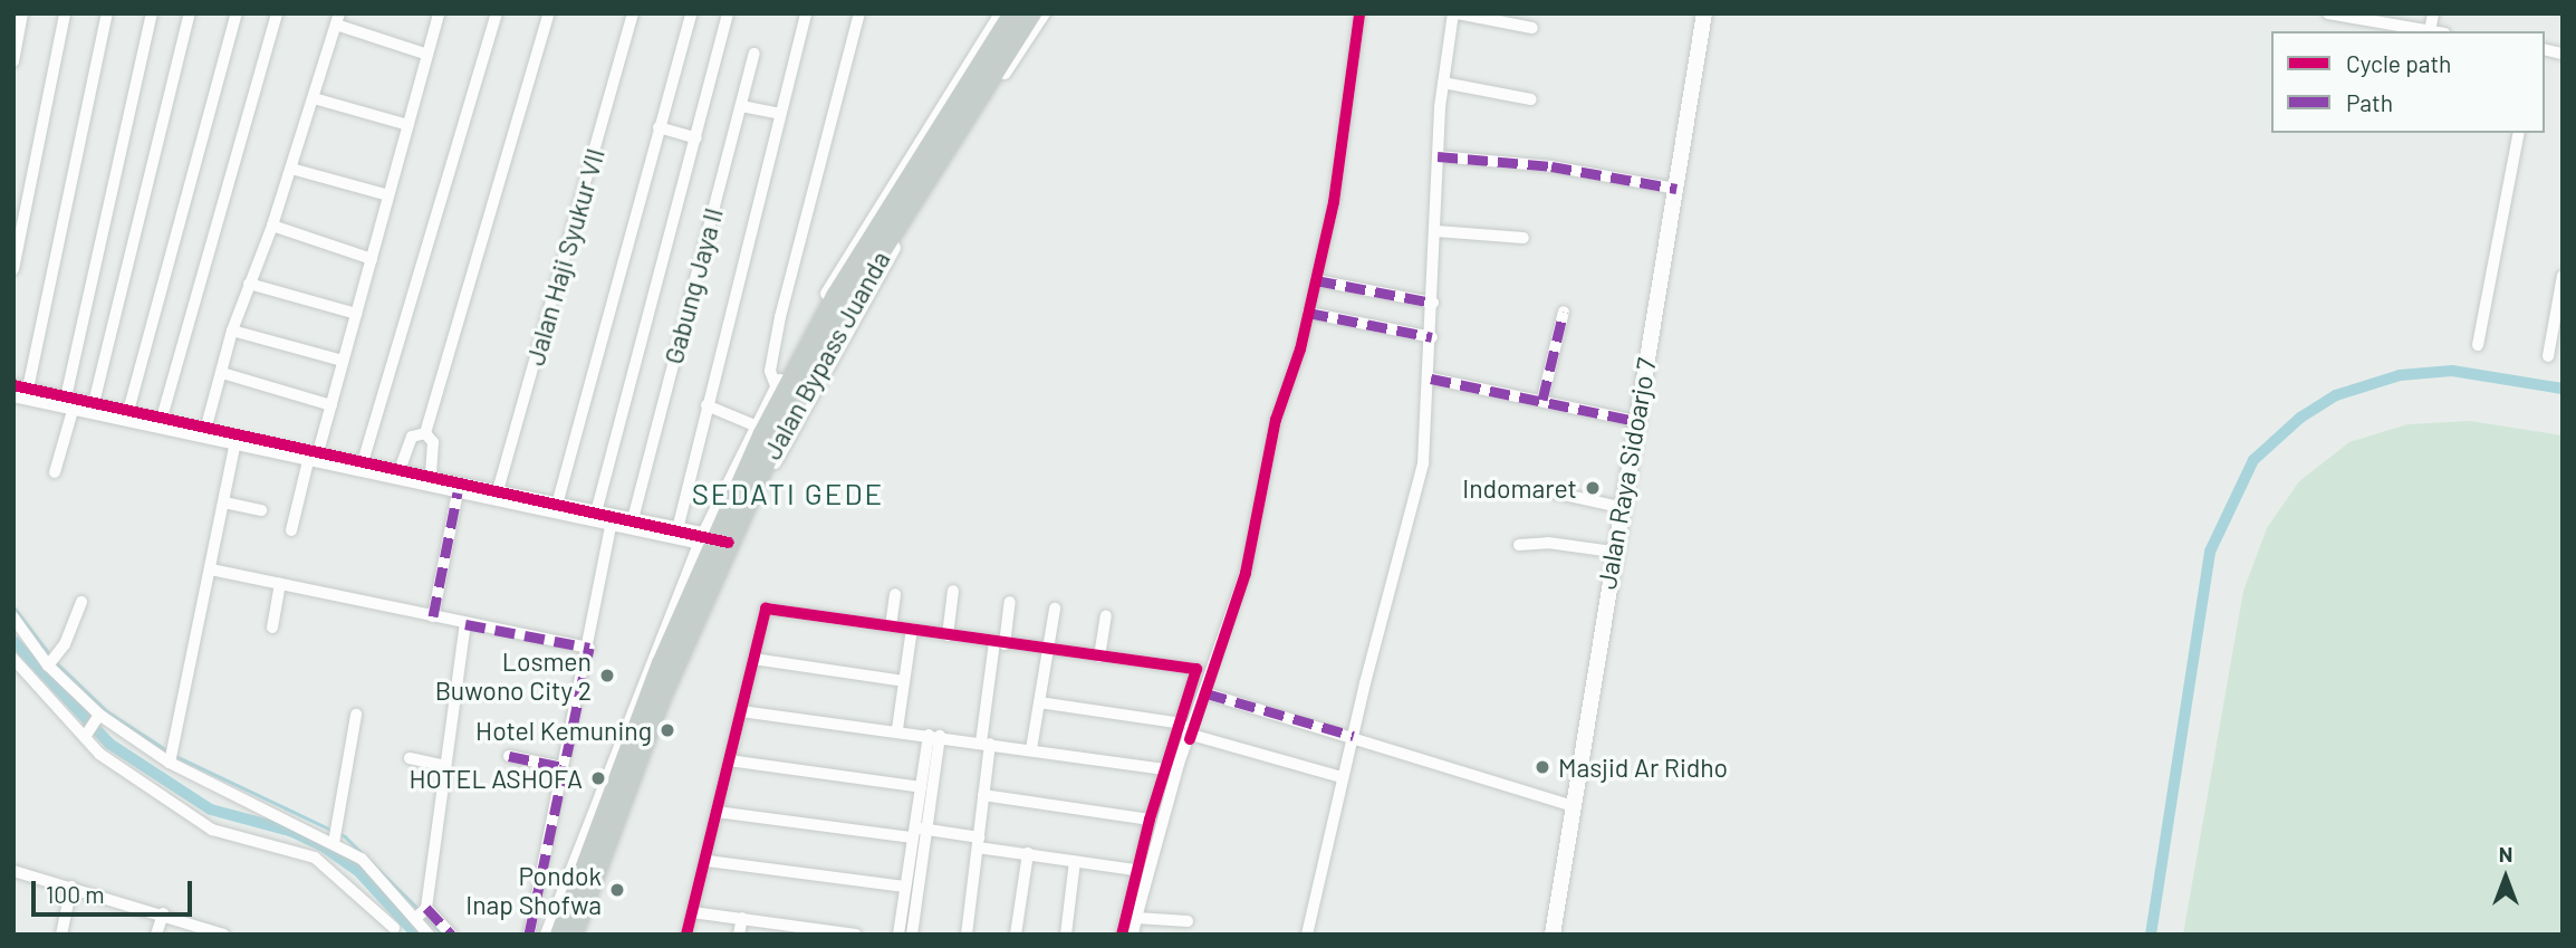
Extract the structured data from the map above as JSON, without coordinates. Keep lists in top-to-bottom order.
{
  "streets": {
    "highway": ["Jalan Bypass Juanda"],
    "main road": ["Jalan Raya Sidoarjo 7"],
    "street": ["Jalan Haji Syukur VII", "Gabung Jaya II"]
  },
  "districts": ["SEDATI GEDE"],
  "places": [
    "Indomaret",
    "Losmen Buwono City 2",
    "Hotel Kemuning",
    "Masjid Ar Ridho",
    "HOTEL ASHOFA",
    "Pondok Inap Shofwa"
  ],
  "legend": ["Cycle path", "Path"],
  "scale_bar": "100 m",
  "north": "top"
}
